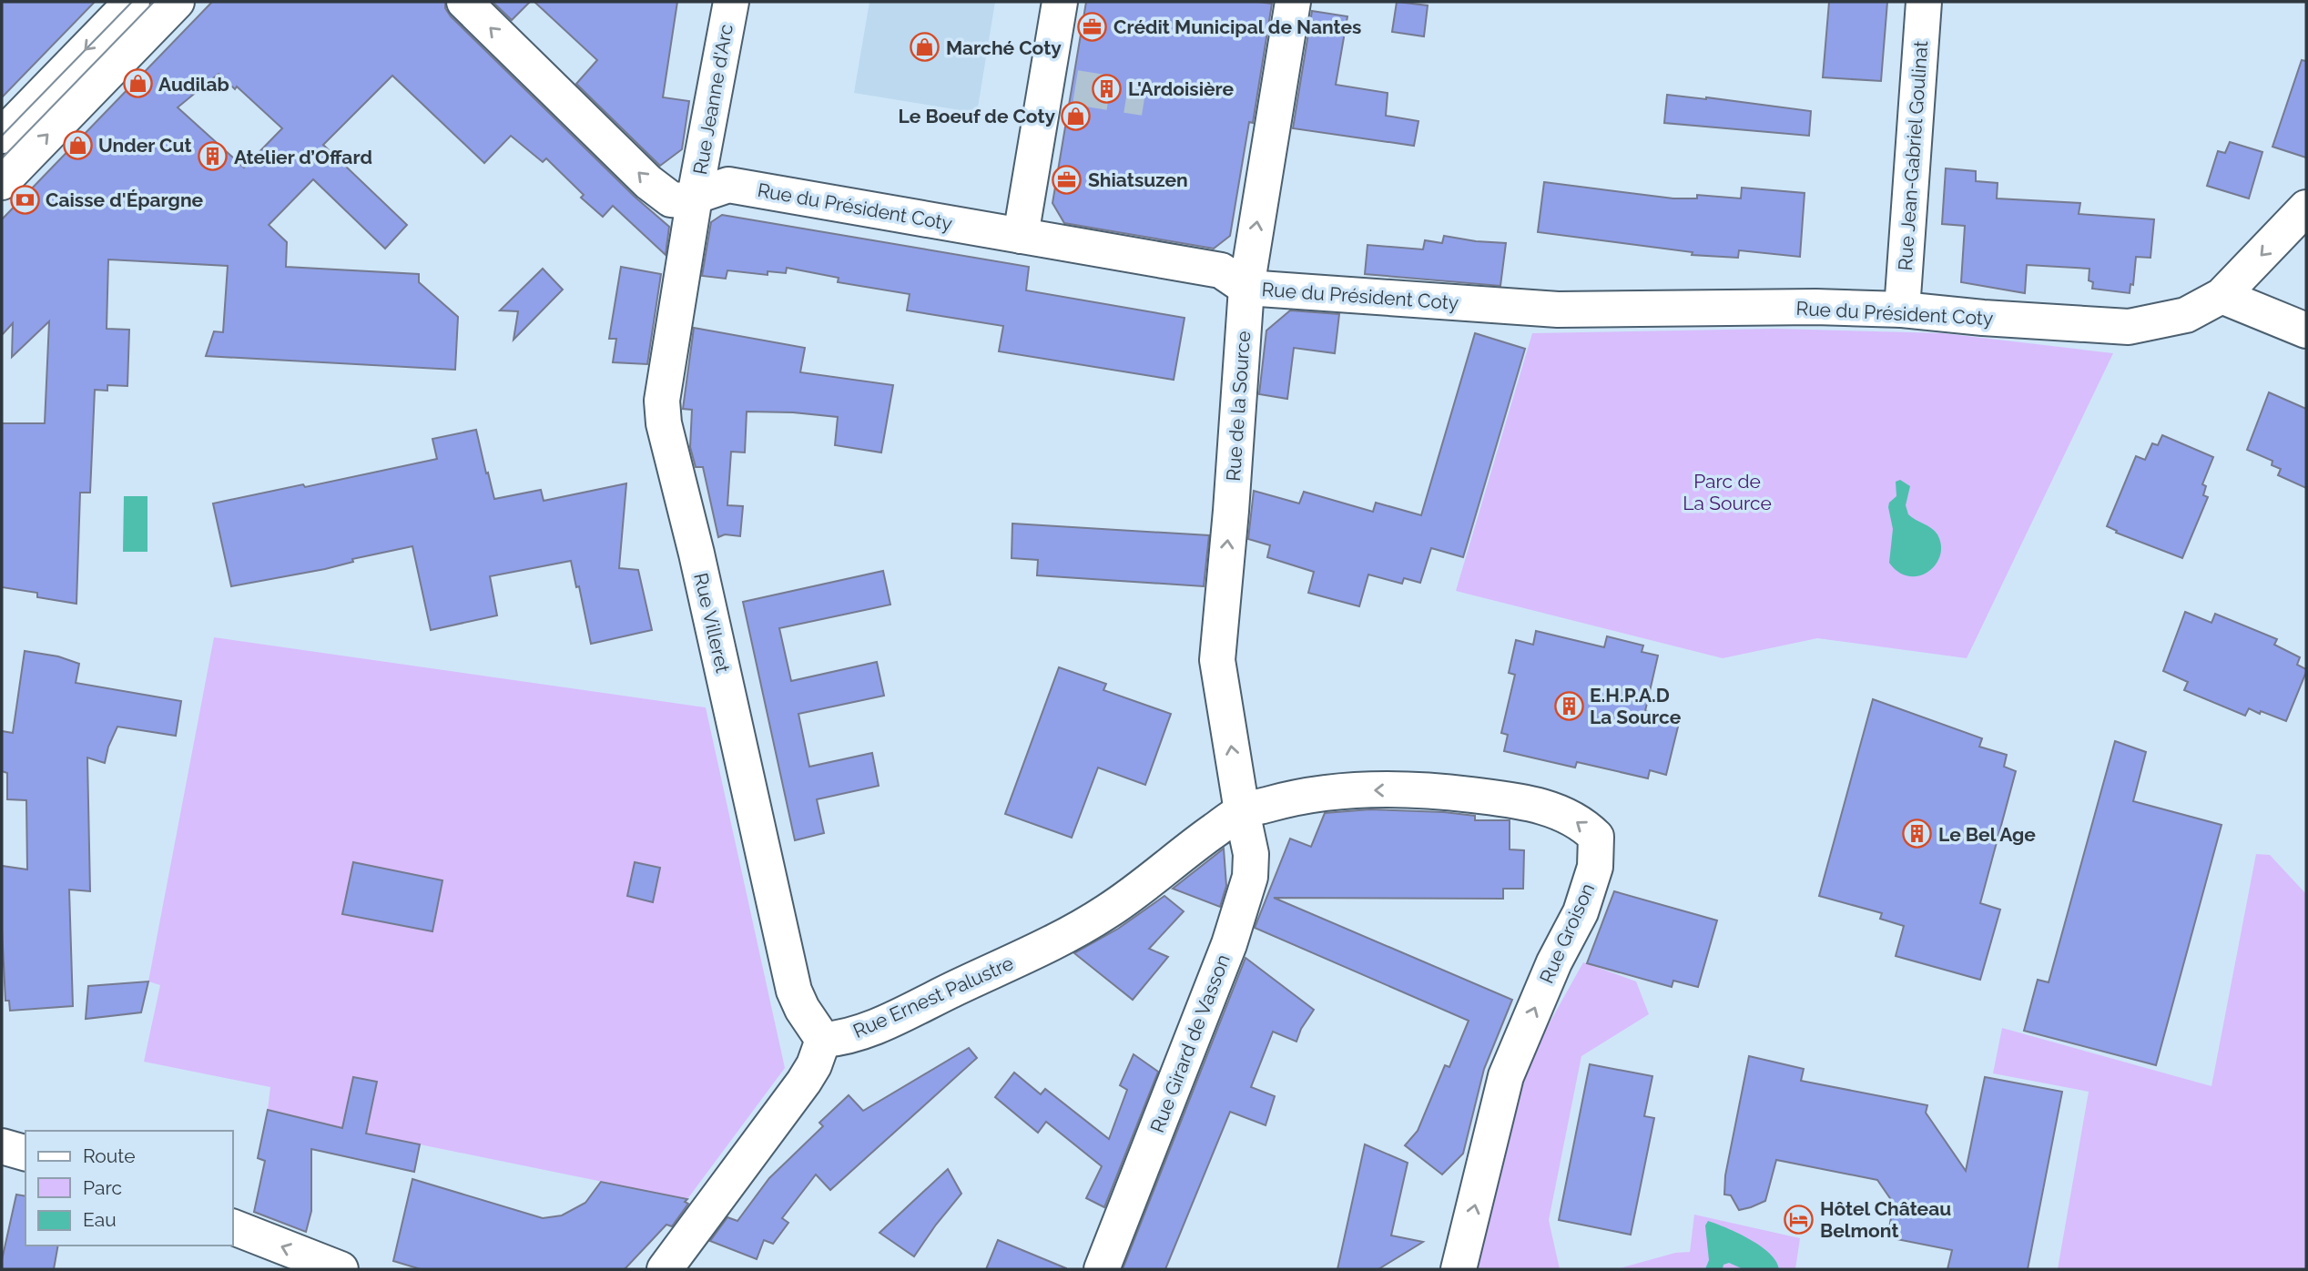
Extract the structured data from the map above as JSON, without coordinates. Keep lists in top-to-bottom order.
{
  "streets": {
    "street": [
      "Rue Jeanne d'Arc",
      "Rue Jean-Gabriel Goulinat",
      "Rue du Président Coty",
      "Rue de la Source",
      "Rue Villeret",
      "Rue Groison",
      "Rue Ernest Palustre",
      "Rue Girard de Vasson"
    ]
  },
  "crossings": [
    ["Rue Jeanne d'Arc", "Rue du Président Coty"],
    ["Rue Jeanne d'Arc", "Rue Villeret"],
    ["Rue Jean-Gabriel Goulinat", "Rue du Président Coty"],
    ["Rue du Président Coty", "Rue de la Source"],
    ["Rue du Président Coty", "Rue Villeret"],
    ["Rue de la Source", "Rue Groison"],
    ["Rue de la Source", "Rue Ernest Palustre"],
    ["Rue de la Source", "Rue Girard de Vasson"],
    ["Rue Villeret", "Rue Ernest Palustre"],
    ["Rue Groison", "Rue Ernest Palustre"],
    ["Rue Groison", "Rue Girard de Vasson"],
    ["Rue Ernest Palustre", "Rue Girard de Vasson"]
  ],
  "one_way": ["Rue de la Source"],
  "parks": ["Parc de La Source"],
  "places": {
    "office": ["Crédit Municipal de Nantes", "Shiatsuzen"],
    "shop": [
      "Marché Coty",
      "Audilab",
      "Le Boeuf de Coty",
      "Under Cut"
    ],
    "building": [
      "L'Ardoisière",
      "Atelier d’Offard",
      "E.H.P.A.D La Source",
      "Le Bel Age"
    ],
    "bank": ["Caisse d'Épargne"],
    "hotel": ["Hôtel Château Belmont"]
  },
  "legend": ["Route", "Parc", "Eau"]
}
